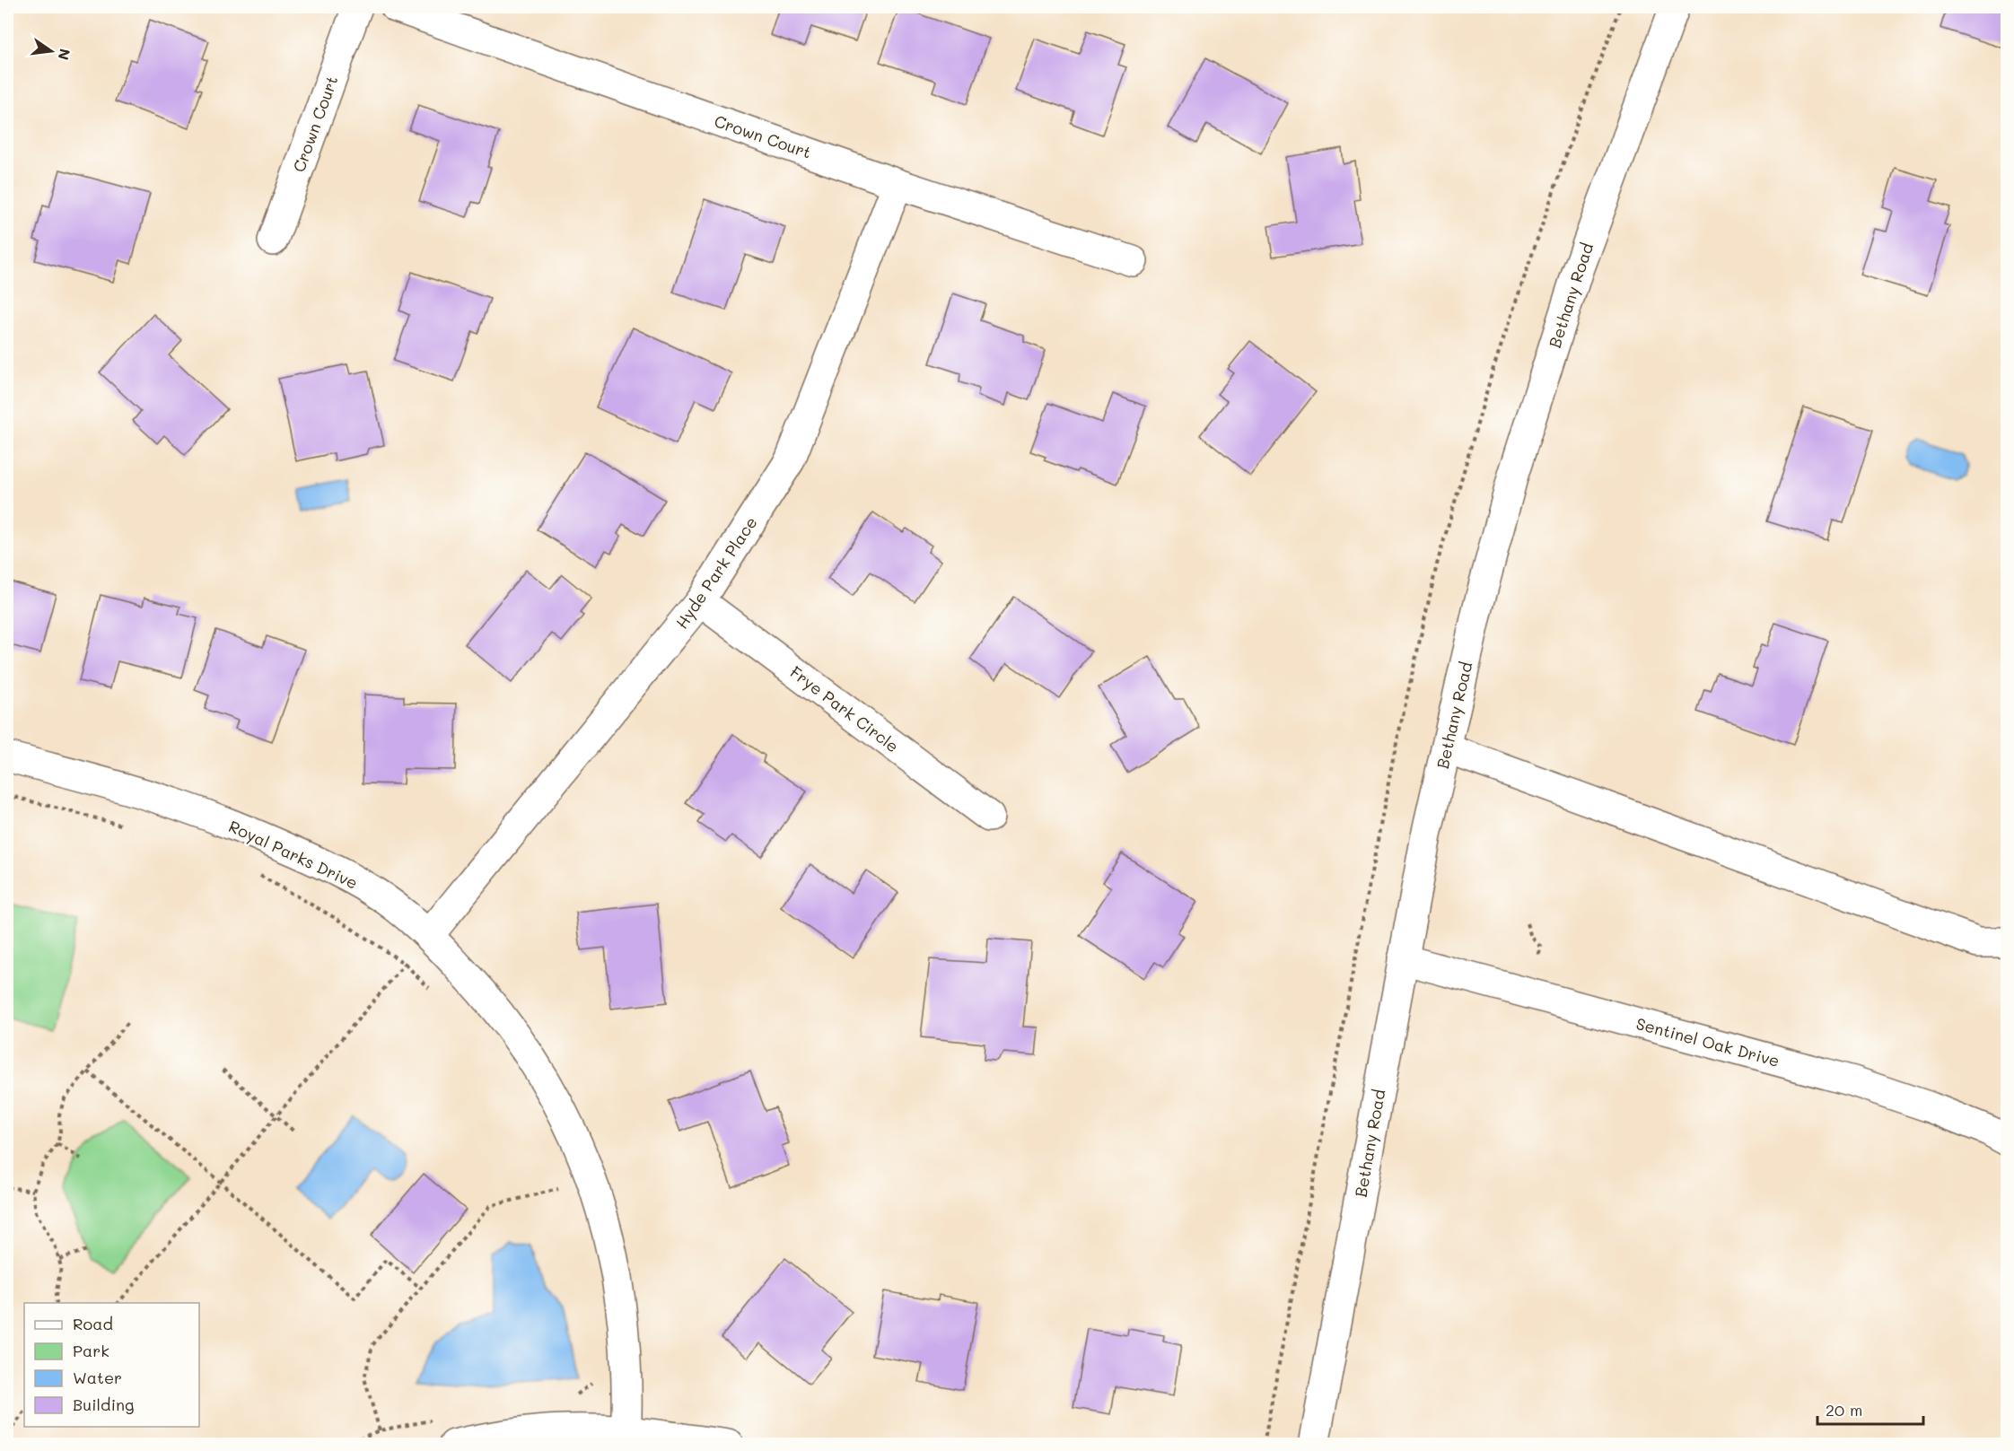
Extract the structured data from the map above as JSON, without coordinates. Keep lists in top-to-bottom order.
{
  "streets": {
    "street": [
      "Crown Court",
      "Bethany Road",
      "Hyde Park Place",
      "Frye Park Circle",
      "Royal Parks Drive",
      "Sentinel Oak Drive"
    ]
  },
  "crossings": [
    ["Crown Court", "Hyde Park Place"],
    ["Bethany Road", "Sentinel Oak Drive"],
    ["Hyde Park Place", "Frye Park Circle"],
    ["Hyde Park Place", "Royal Parks Drive"]
  ],
  "legend": [
    "Road",
    "Park",
    "Water",
    "Building"
  ],
  "scale_bar": "20 m",
  "north": "right"
}
